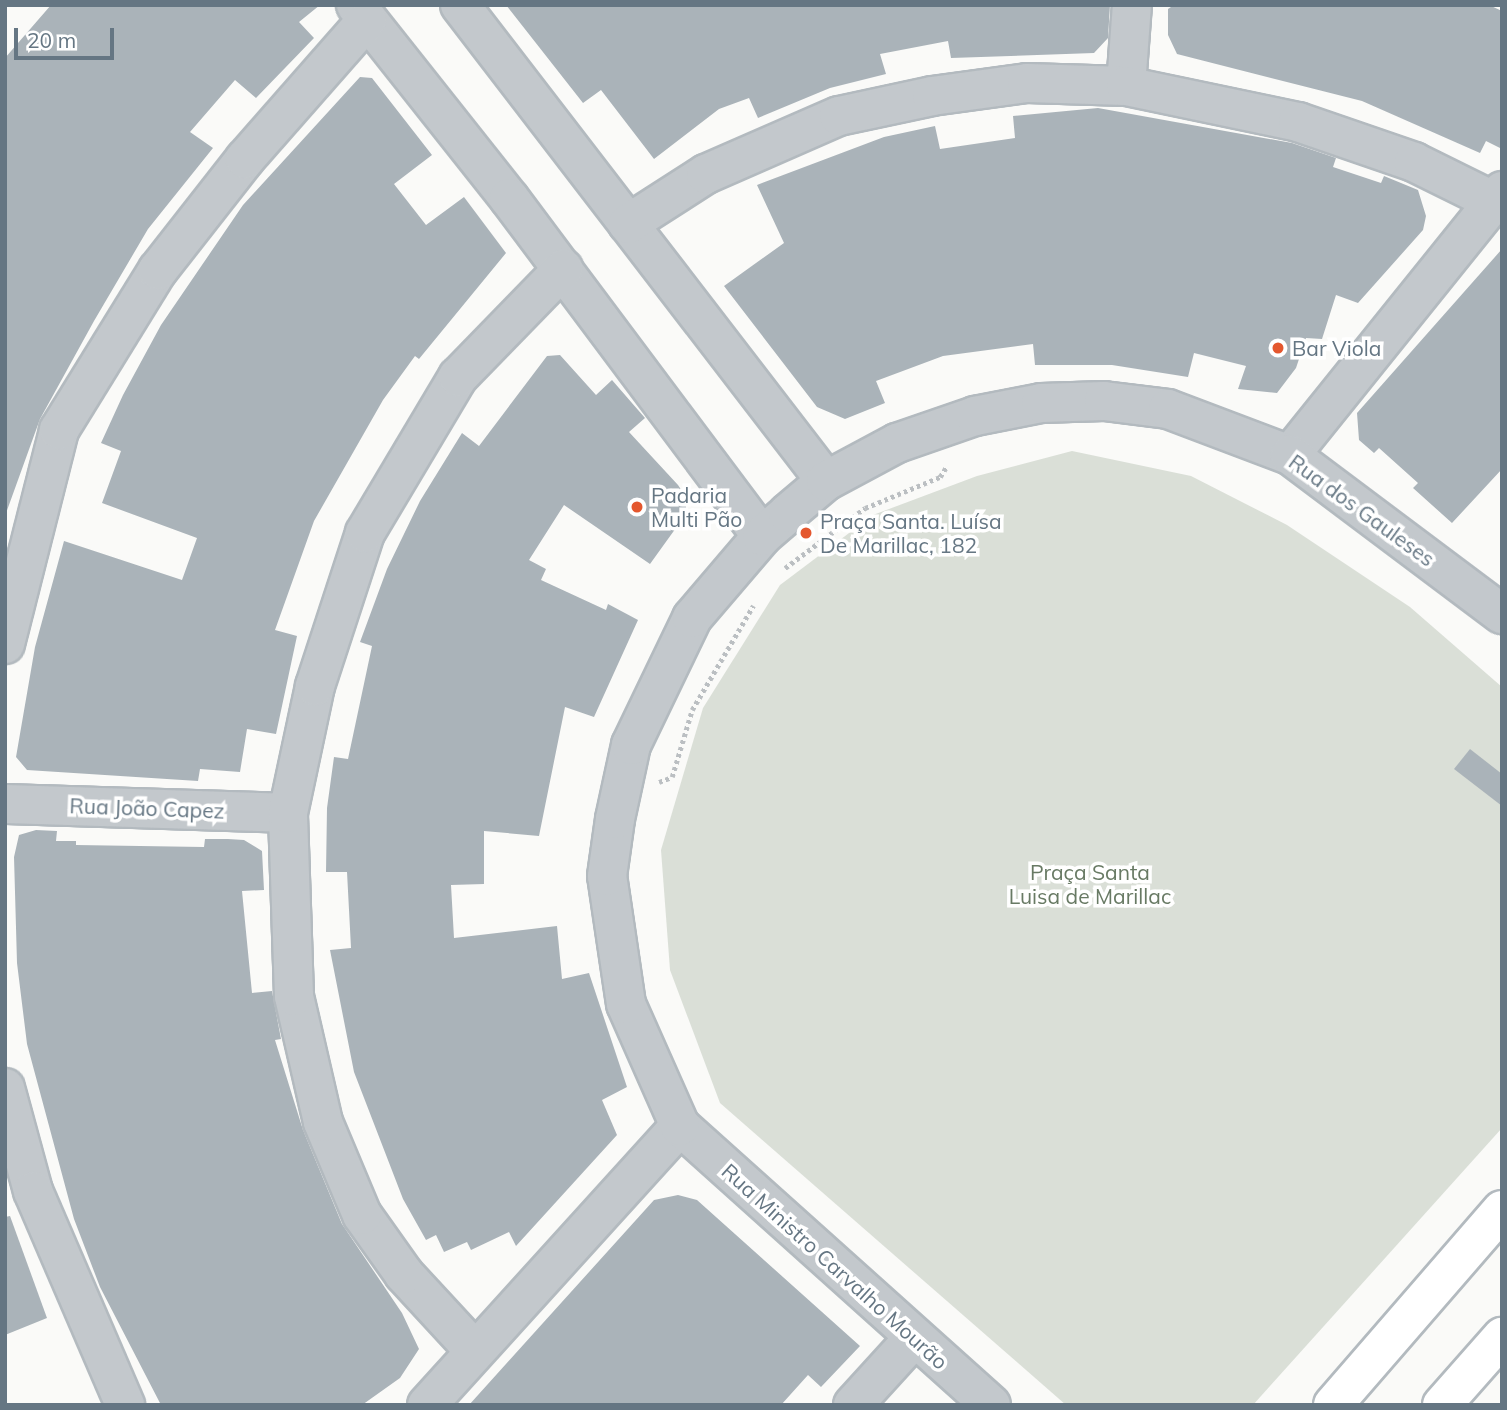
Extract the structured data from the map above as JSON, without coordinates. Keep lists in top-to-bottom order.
{
  "streets": {
    "street": ["Rua dos Gauleses", "Rua João Capez", "Rua Ministro Carvalho Mourão"]
  },
  "crossings": [
    ["Rua dos Gauleses", "Rua Ministro Carvalho Mourão"]
  ],
  "parks": ["Praça Santa Luisa de Marillac"],
  "places": ["Bar Viola", "Padaria Multi Pão", "Praça Santa. Luísa De Marillac, 182"],
  "scale_bar": "20 m"
}
